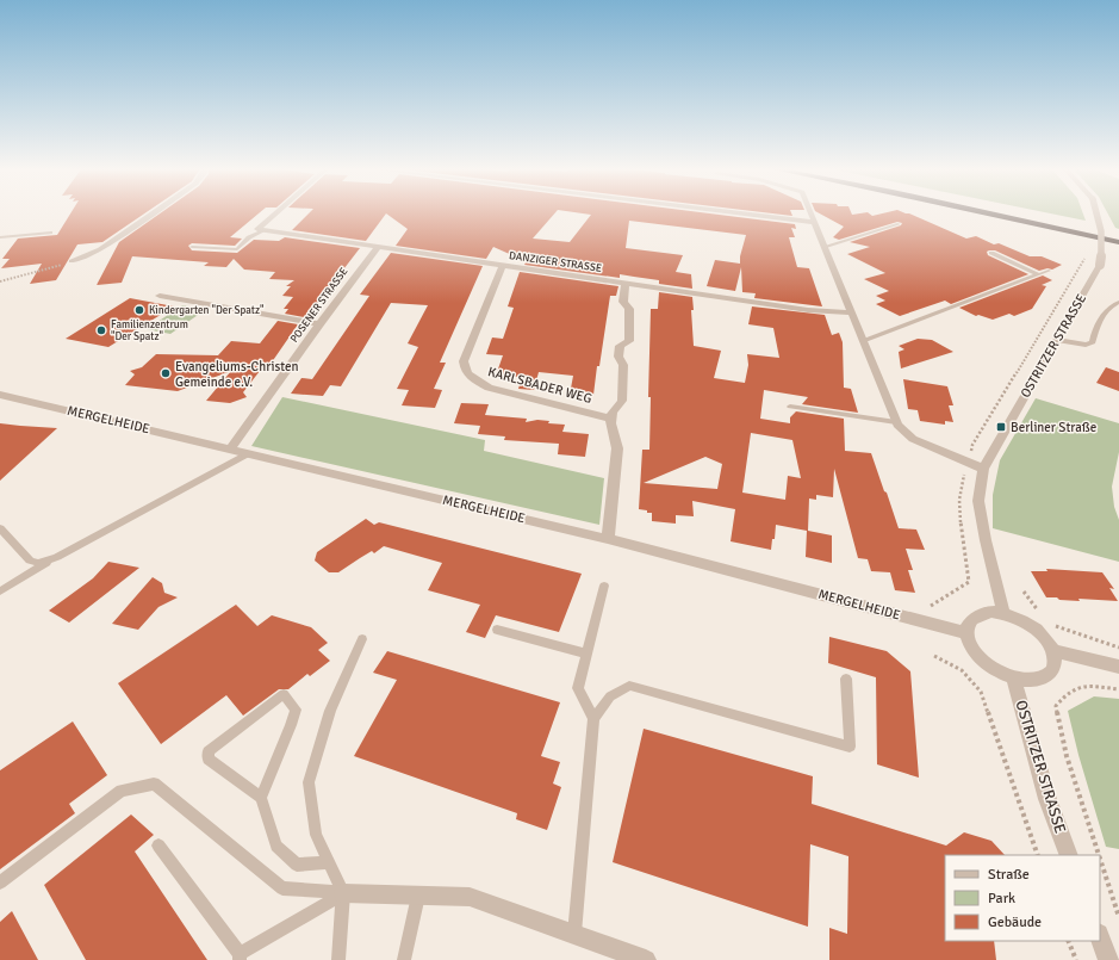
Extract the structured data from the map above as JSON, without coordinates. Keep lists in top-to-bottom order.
{
  "streets": {
    "street": [
      "DANZIGER STRASSE",
      "POSENER STRASSE",
      "OSTRITZER STRASSE",
      "KARLSBADER WEG",
      "MERGELHEIDE"
    ]
  },
  "crossings": [
    ["DANZIGER STRASSE", "POSENER STRASSE"],
    ["DANZIGER STRASSE", "KARLSBADER WEG"],
    ["POSENER STRASSE", "MERGELHEIDE"],
    ["OSTRITZER STRASSE", "MERGELHEIDE"]
  ],
  "places": {
    "other": ["Kindergarten \"Der Spatz\"", "Familienzentrum \"Der Spatz\"", "Evangeliums-Christen Gemeinde e.V."],
    "transit": ["Berliner Straße"]
  },
  "legend": ["Straße", "Park", "Gebäude"]
}
